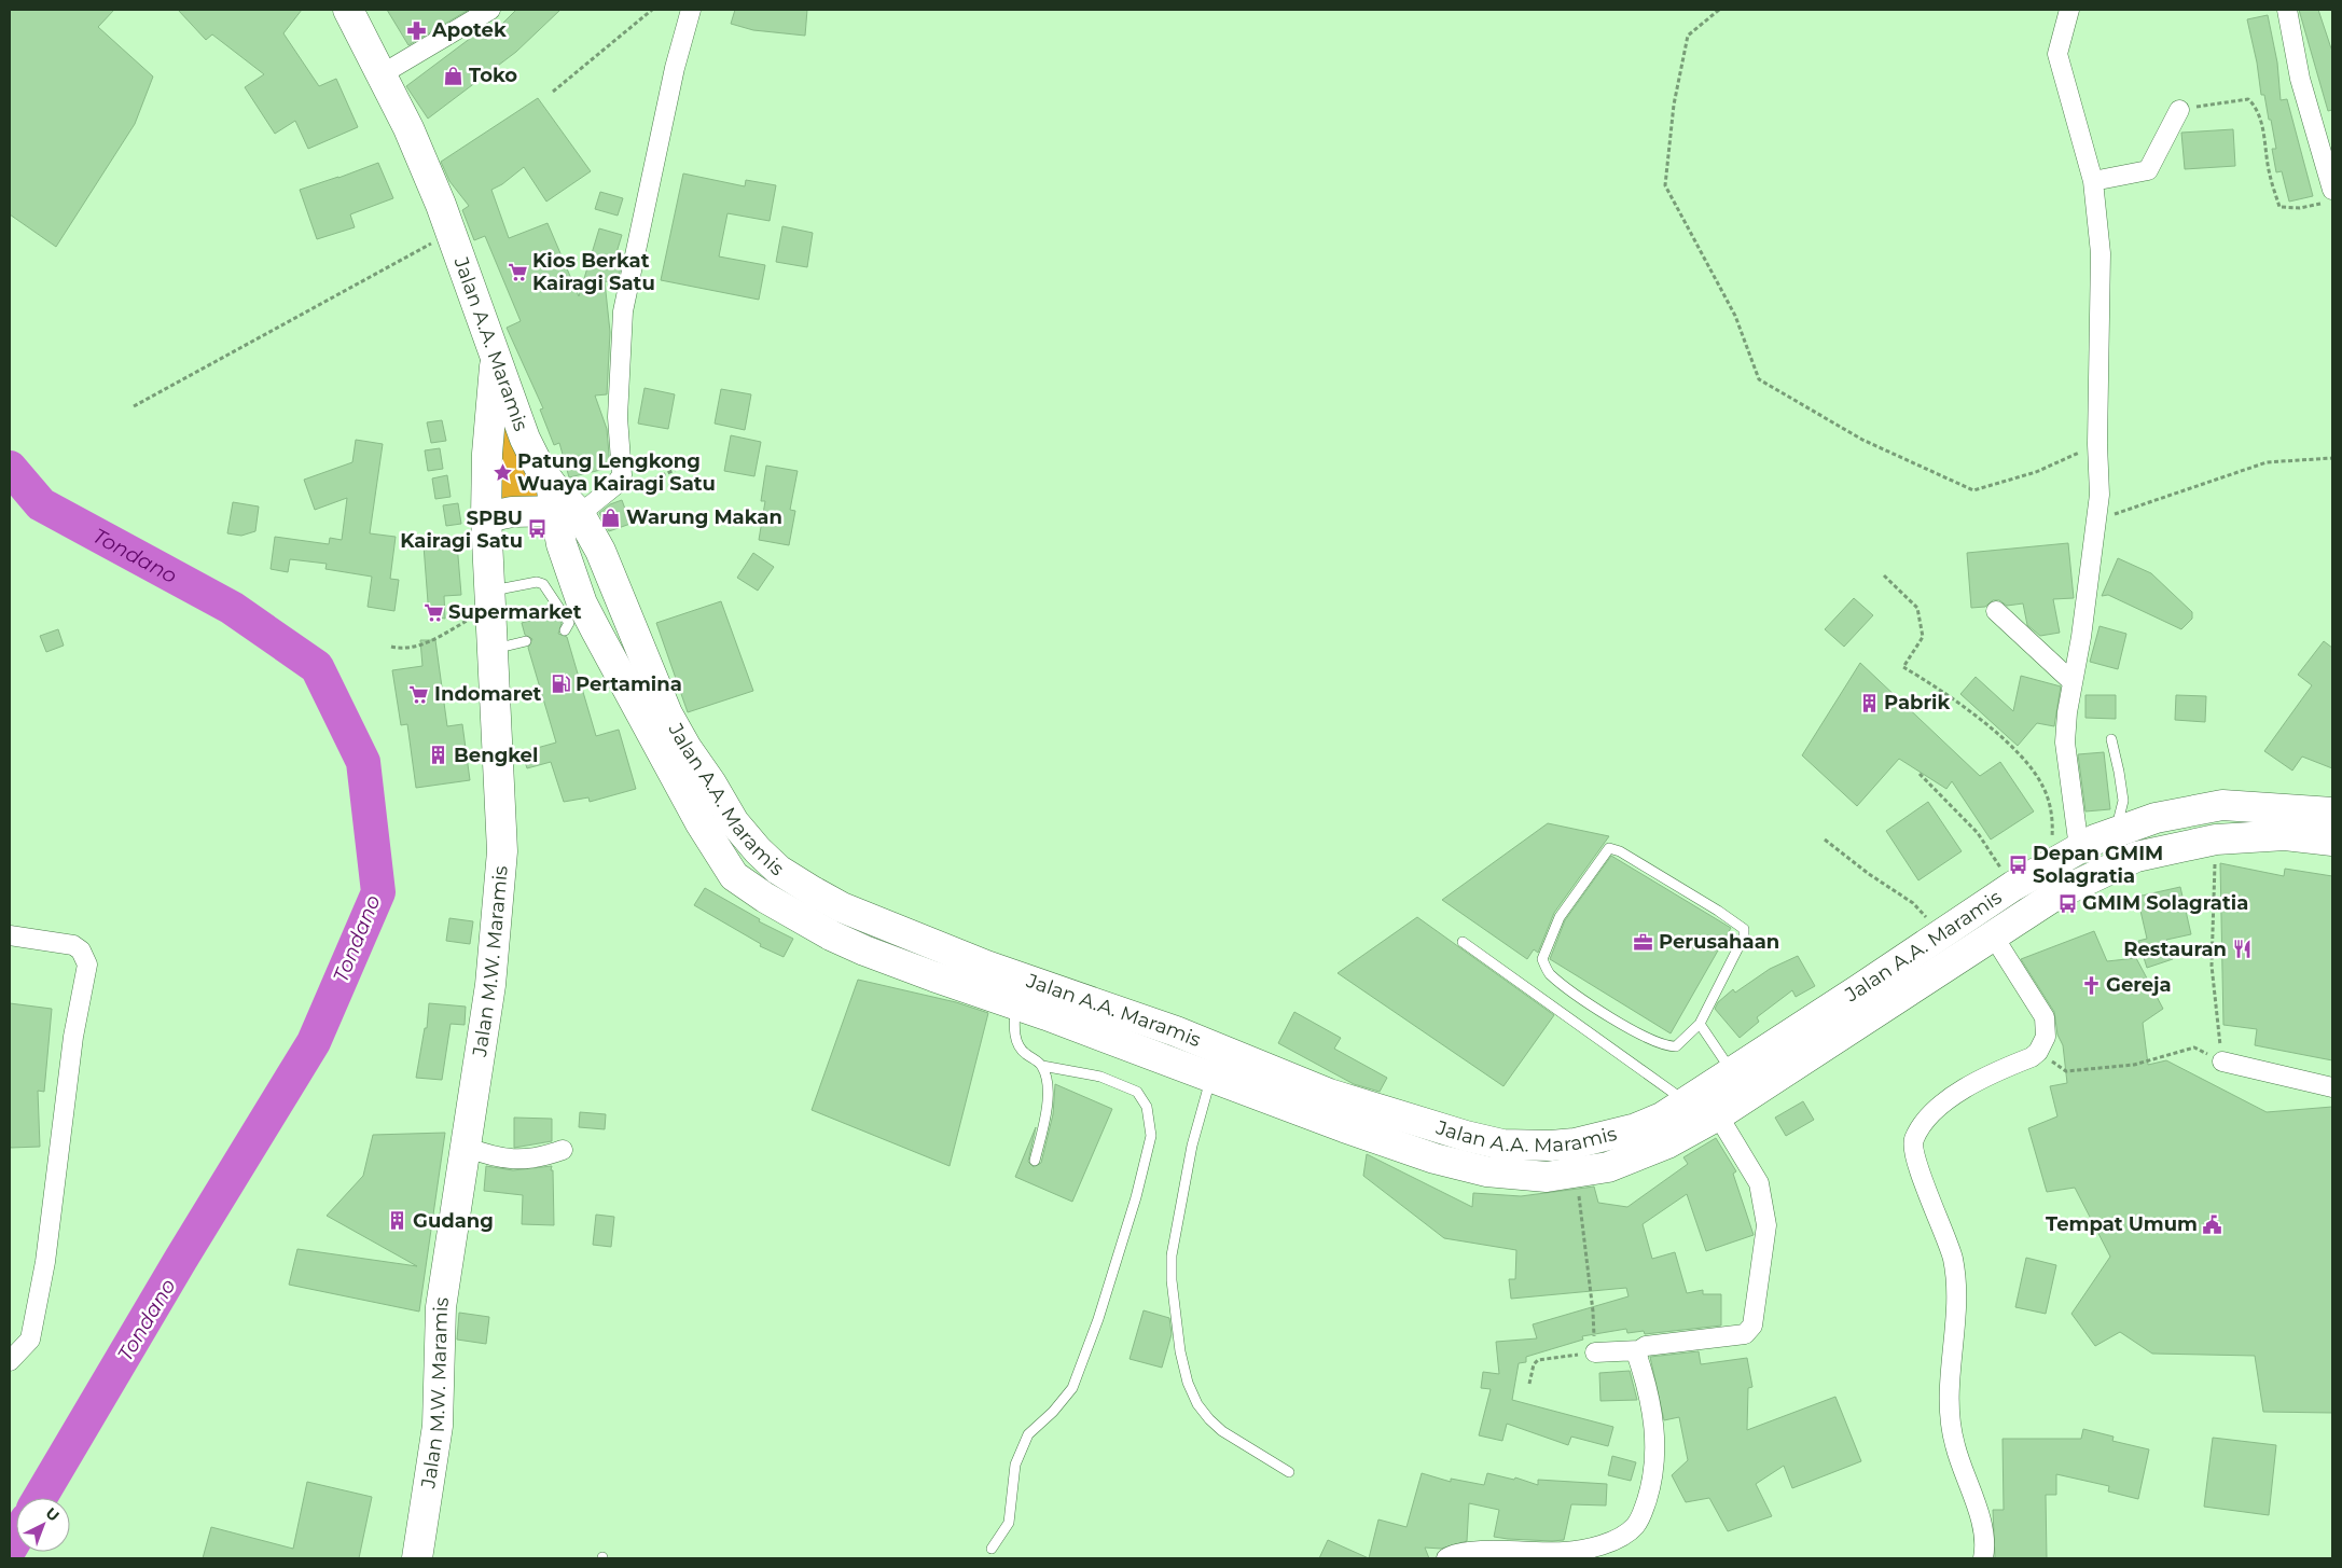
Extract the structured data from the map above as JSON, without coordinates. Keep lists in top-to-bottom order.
{
  "streets": {
    "highway": ["Jalan A.A. Maramis", "Jalan M.W. Maramis"]
  },
  "crossings": [
    ["Jalan A.A. Maramis", "Jalan M.W. Maramis"]
  ],
  "water": ["Tondano"],
  "places": {
    "pharmacy": ["Apotek"],
    "shop": ["Toko", "Warung Makan"],
    "supermarket": ["Kios Berkat Kairagi Satu", "Supermarket", "Indomaret"],
    "place": ["Patung Lengkong Wuaya Kairagi Satu"],
    "bus stop": ["SPBU Kairagi Satu", "Depan GMIM Solagratia", "GMIM Solagratia"],
    "fuel station": ["Pertamina"],
    "building": ["Pabrik", "Bengkel", "Gudang"],
    "office": ["Perusahaan"],
    "restaurant": ["Restauran"],
    "church": ["Gereja"],
    "public building": ["Tempat Umum"]
  },
  "north": "top right"
}
